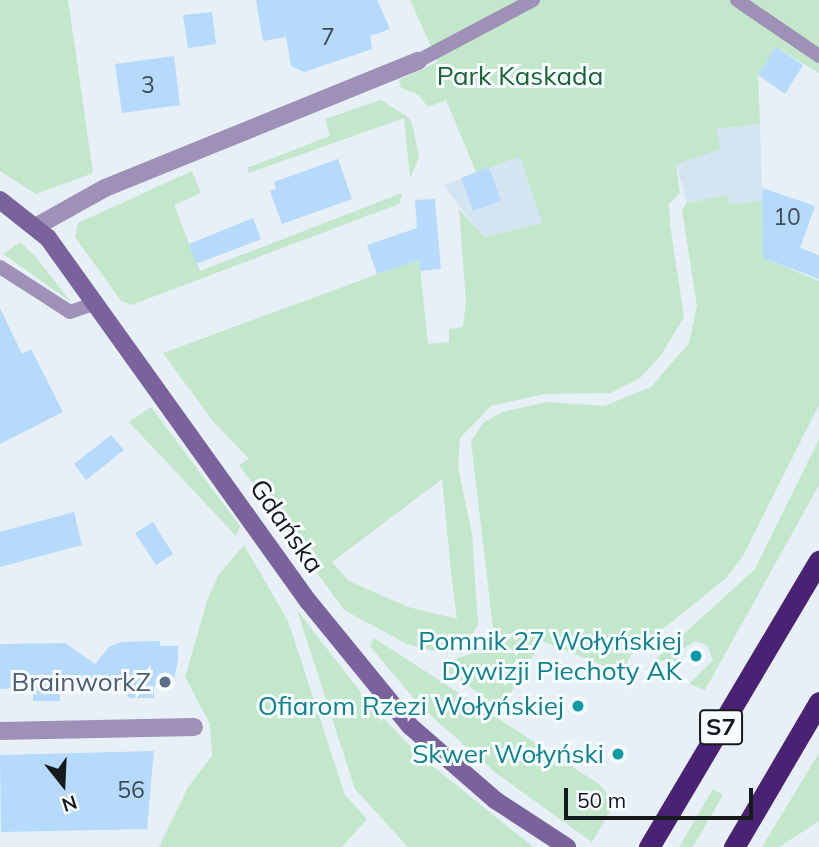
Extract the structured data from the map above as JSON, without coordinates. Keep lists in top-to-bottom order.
{
  "streets": {
    "highway": ["S7"],
    "street": ["Gdańska"]
  },
  "parks": ["Park Kaskada"],
  "places": [
    "Pomnik 27 Wołyńskiej Dywizji Piechoty AK",
    "BrainworkZ",
    "Ofiarom Rzezi Wołyńskiej",
    "Skwer Wołyński"
  ],
  "house_numbers": [
    "7",
    "3",
    "10",
    "56"
  ],
  "scale_bar": "50 m",
  "north": "bottom"
}
